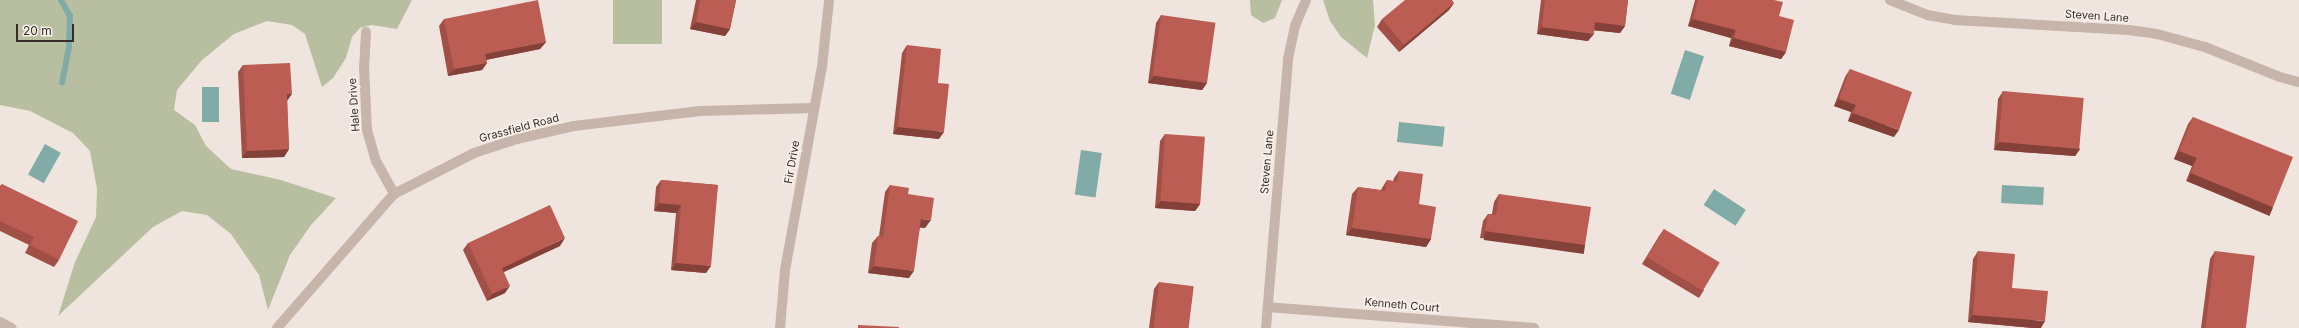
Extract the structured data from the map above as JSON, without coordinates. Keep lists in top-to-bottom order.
{
  "streets": {
    "street": [
      "Steven Lane",
      "Hale Drive",
      "Grassfield Road",
      "Fir Drive",
      "Kenneth Court"
    ]
  },
  "crossings": [
    ["Steven Lane", "Kenneth Court"],
    ["Hale Drive", "Grassfield Road"],
    ["Grassfield Road", "Fir Drive"]
  ],
  "scale_bar": "20 m"
}
